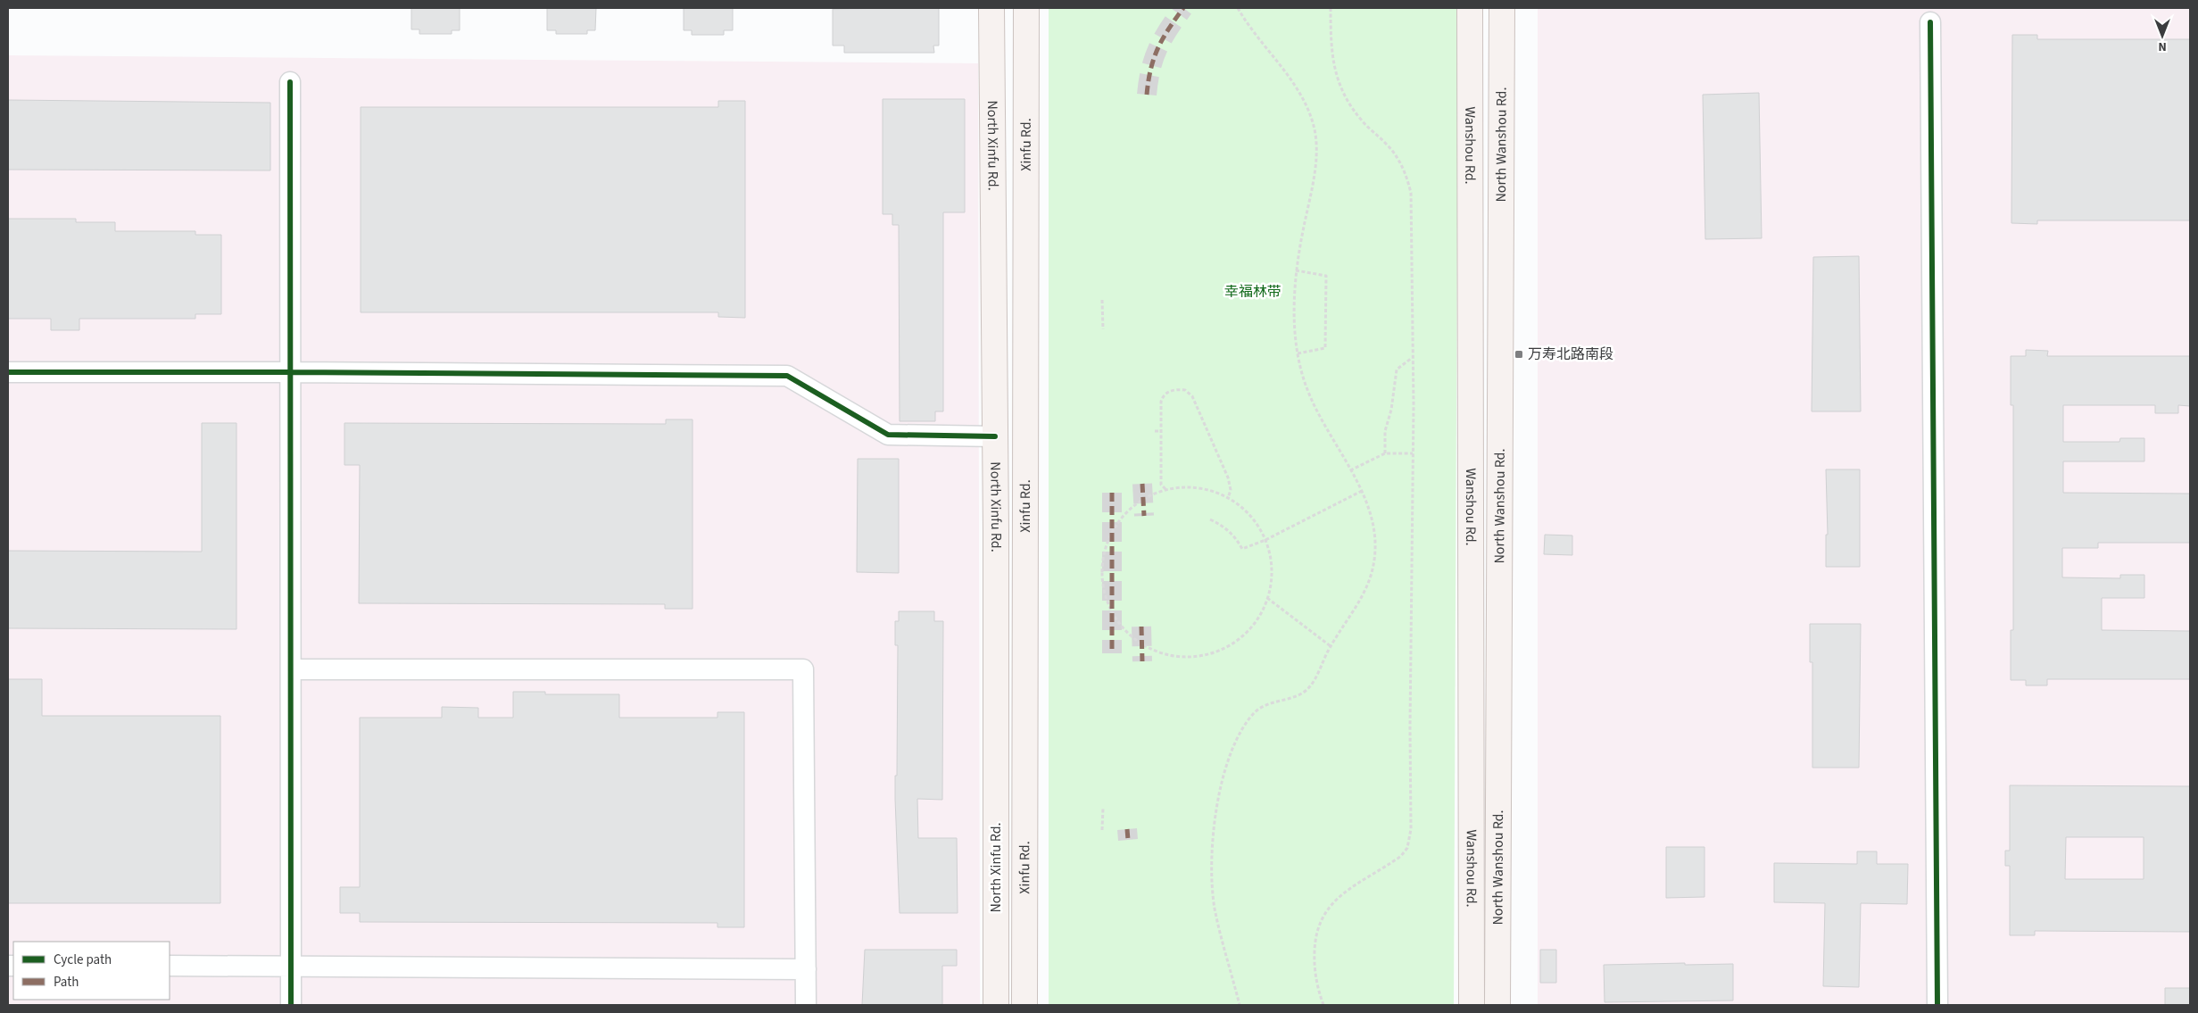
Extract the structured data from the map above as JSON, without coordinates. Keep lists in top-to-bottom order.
{
  "streets": {
    "main road": [
      "North Xinfu Rd.",
      "Xinfu Rd.",
      "Wanshou Rd.",
      "North Wanshou Rd."
    ]
  },
  "parks": ["幸福林带"],
  "places": {
    "transit": ["万寿北路南段"]
  },
  "legend": ["Cycle path", "Path"],
  "north": "bottom"
}
